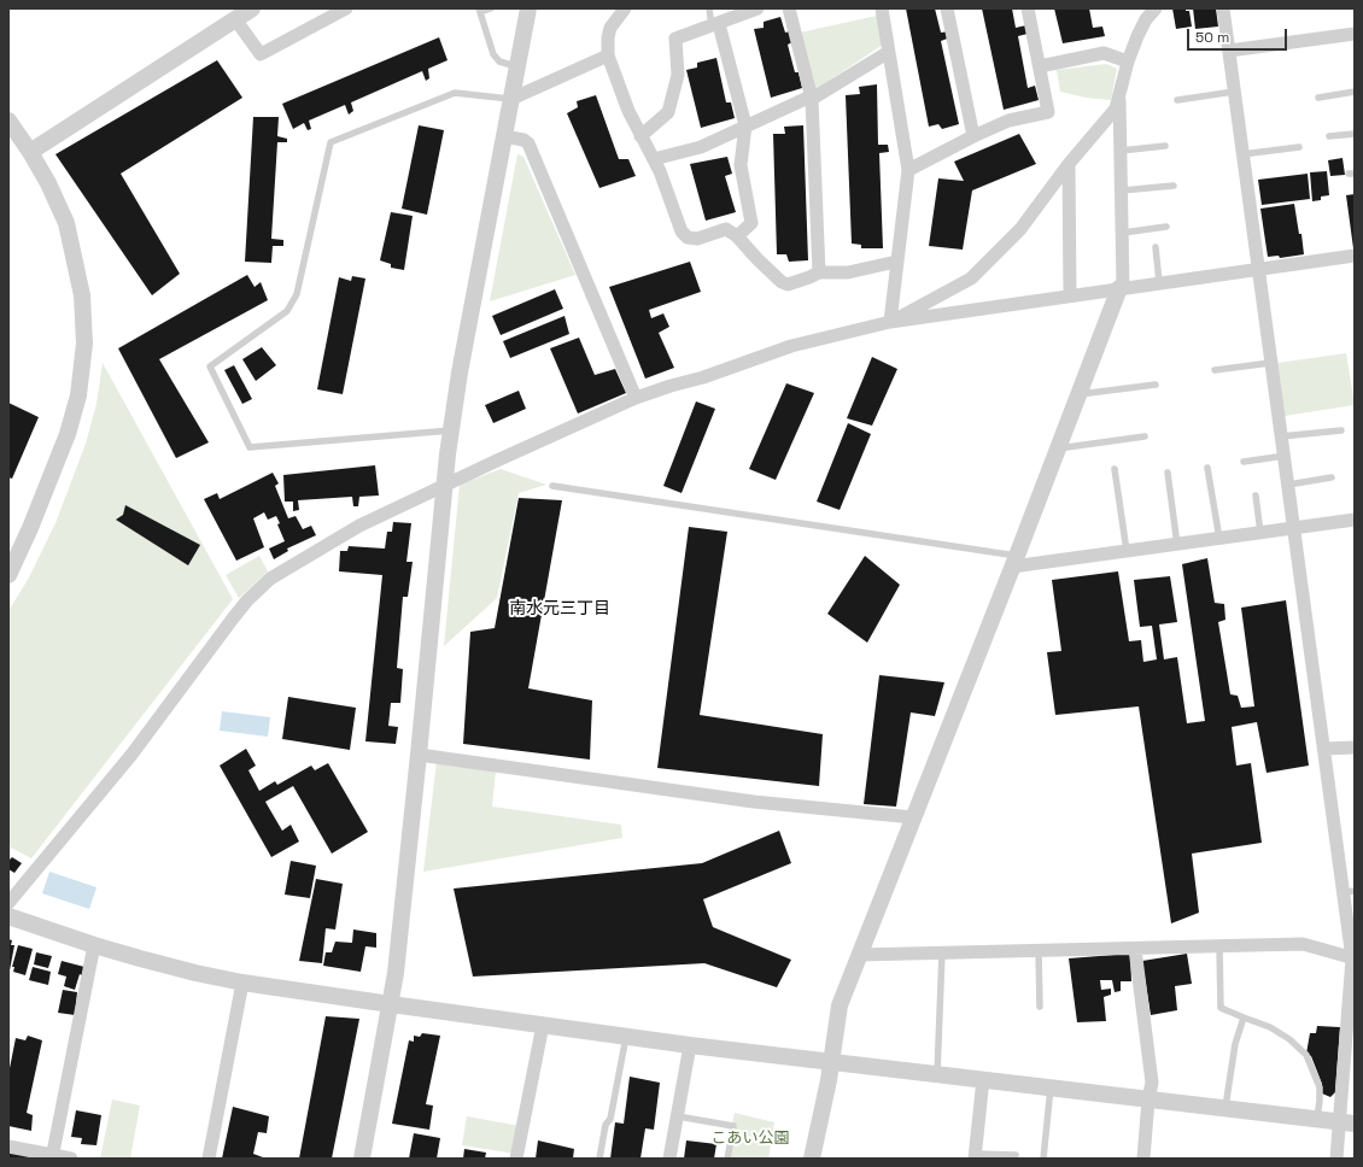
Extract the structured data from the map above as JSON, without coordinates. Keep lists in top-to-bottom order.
{
  "districts": ["南水元三丁目"],
  "parks": ["こあい公園"],
  "scale_bar": "50 m"
}
